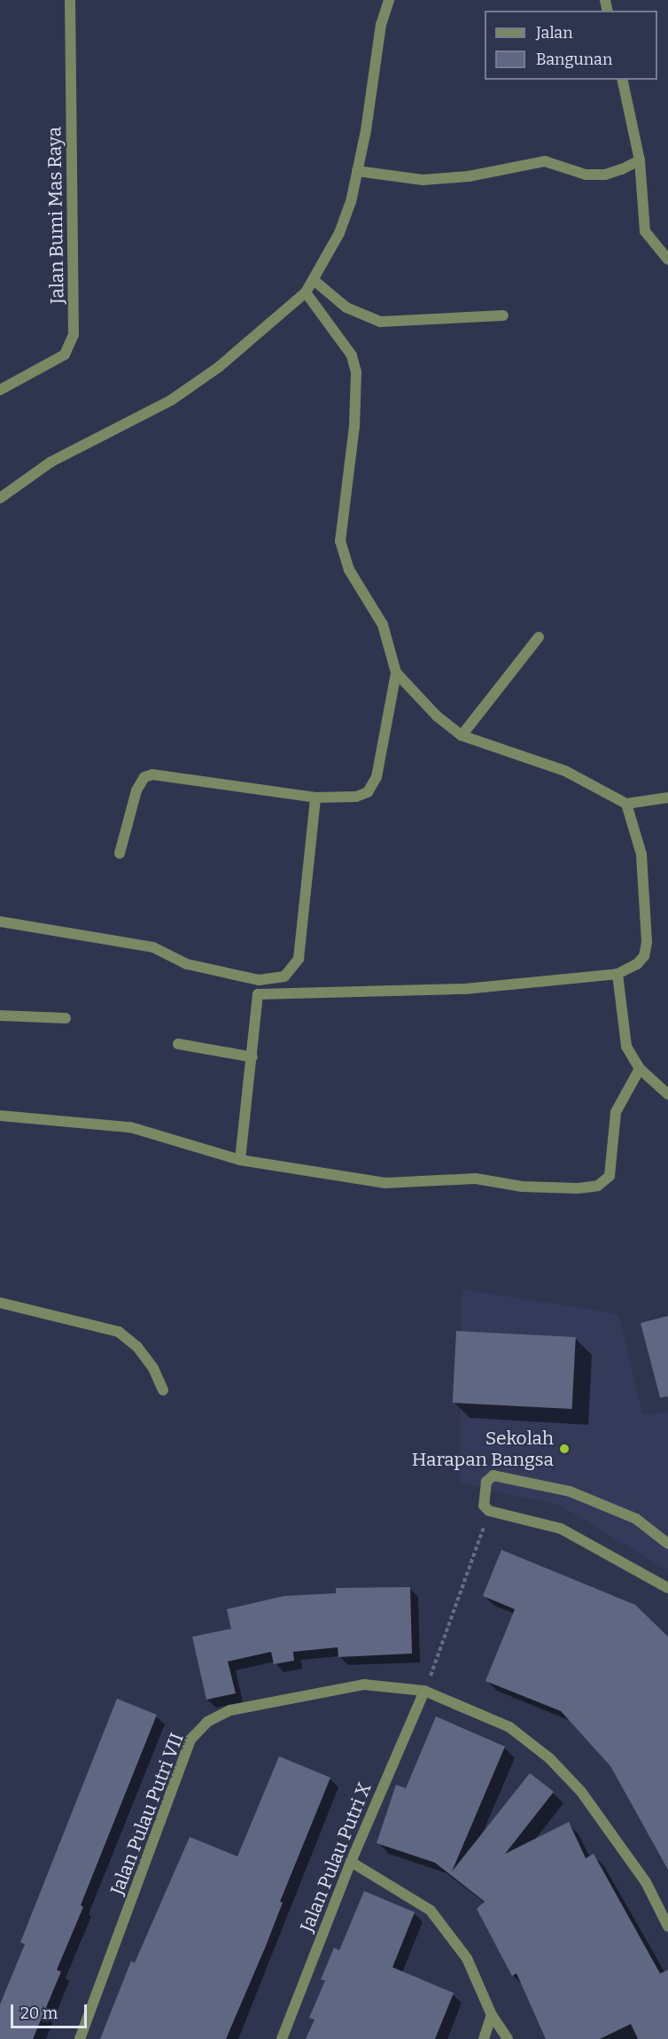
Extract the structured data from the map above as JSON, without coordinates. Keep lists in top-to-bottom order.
{
  "streets": {
    "street": ["Jalan Bumi Mas Raya", "Jalan Pulau Putri VII", "Jalan Pulau Putri X"]
  },
  "crossings": [
    ["Jalan Pulau Putri VII", "Jalan Pulau Putri X"]
  ],
  "places": ["Sekolah Harapan Bangsa"],
  "legend": ["Jalan", "Bangunan"],
  "scale_bar": "20 m"
}
